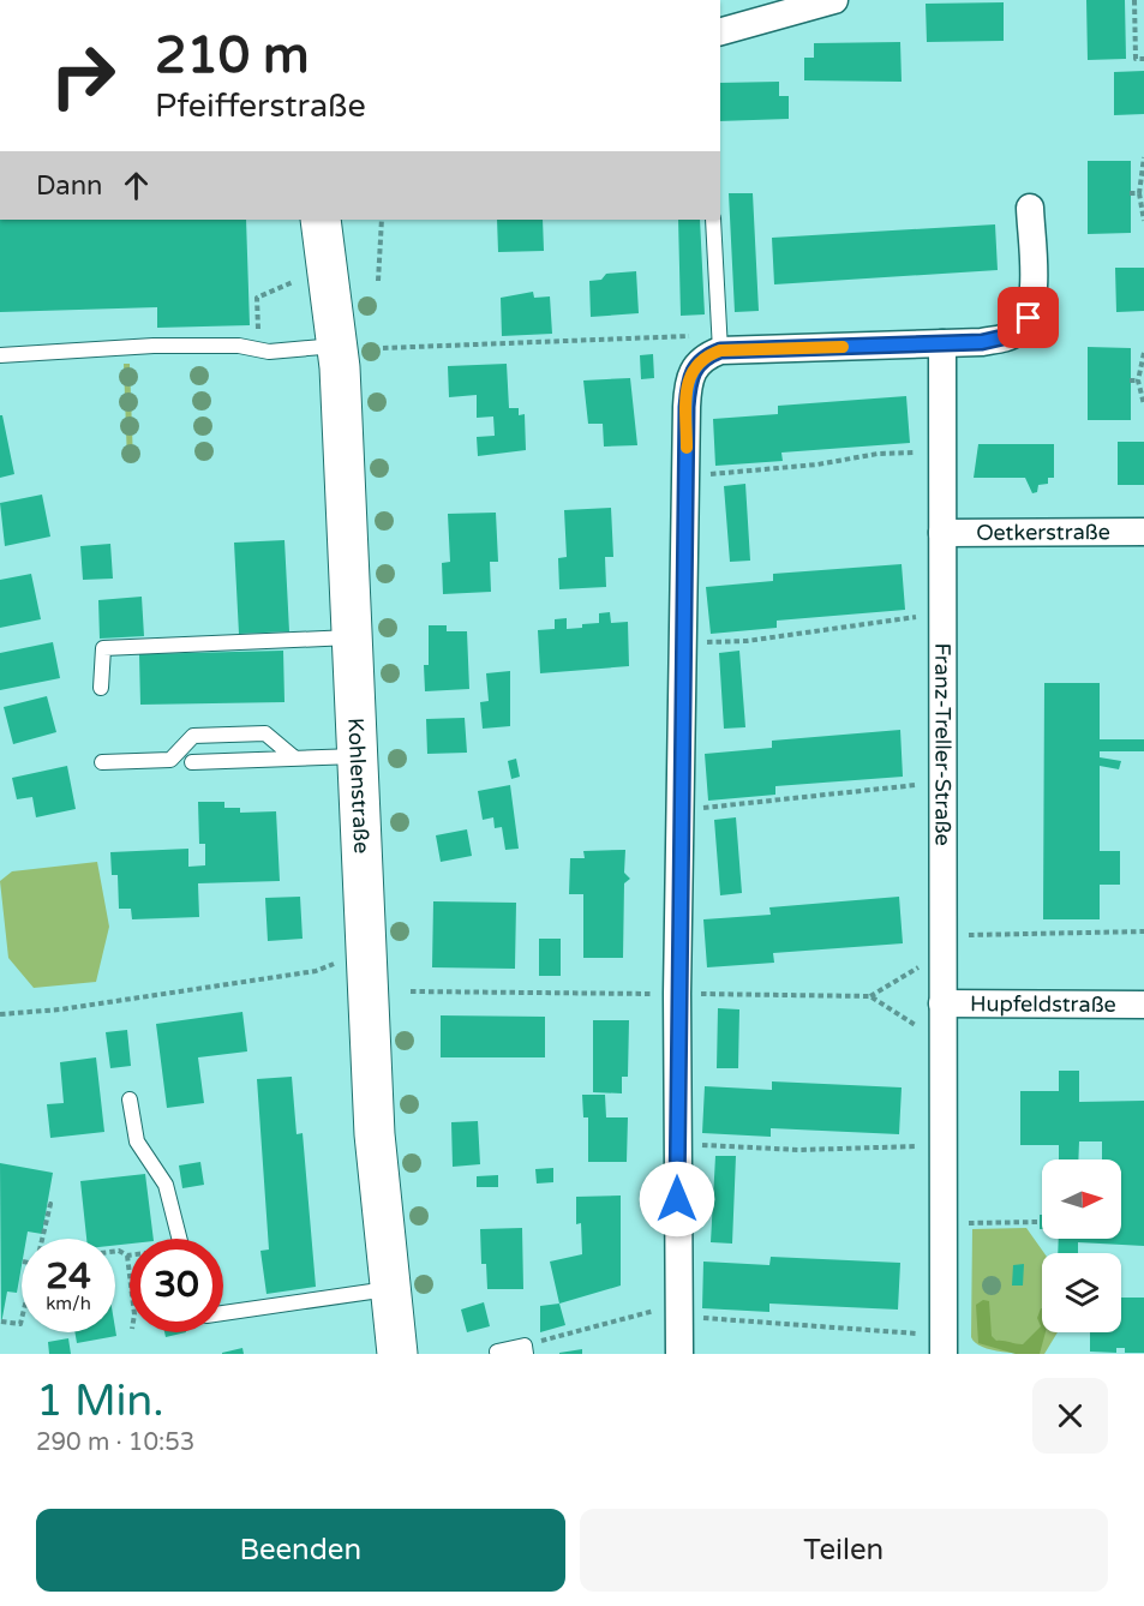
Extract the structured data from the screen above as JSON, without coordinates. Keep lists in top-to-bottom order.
{
  "streets": {
    "main road": ["Kohlenstraße"],
    "street": ["Oetkerstraße", "Franz-Treller-Straße", "Hupfeldstraße"]
  },
  "crossings": [
    ["Oetkerstraße", "Franz-Treller-Straße"],
    ["Franz-Treller-Straße", "Hupfeldstraße"]
  ],
  "north": "right",
  "page": {
    "turn": ["210 m", "Pfeifferstraße"],
    "then": "Dann",
    "speed": "24 km/h",
    "limit": "30",
    "heading": ["1 Min.", "290 m · 10:53"],
    "buttons": ["Beenden", "Teilen"]
  }
}
